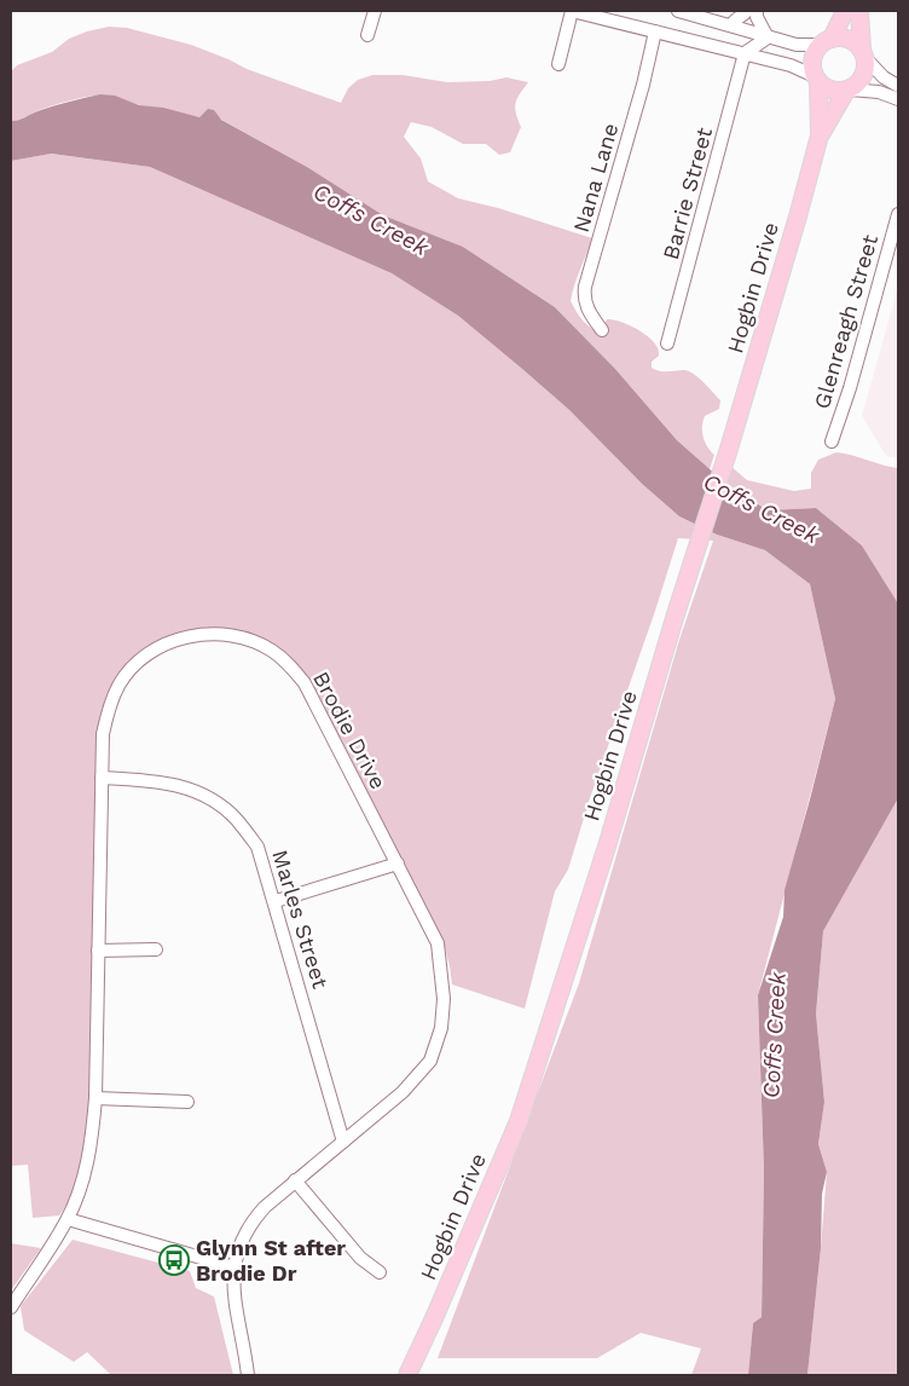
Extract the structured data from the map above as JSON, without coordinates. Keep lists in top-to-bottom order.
{
  "streets": {
    "main road": ["Hogbin Drive"],
    "street": [
      "Nana Lane",
      "Barrie Street",
      "Glenreagh Street",
      "Brodie Drive",
      "Marles Street"
    ]
  },
  "crossings": [
    ["Brodie Drive", "Marles Street"]
  ],
  "water": ["Coffs Creek"],
  "places": {
    "bus stop": ["Glynn St after Brodie Dr"]
  }
}
